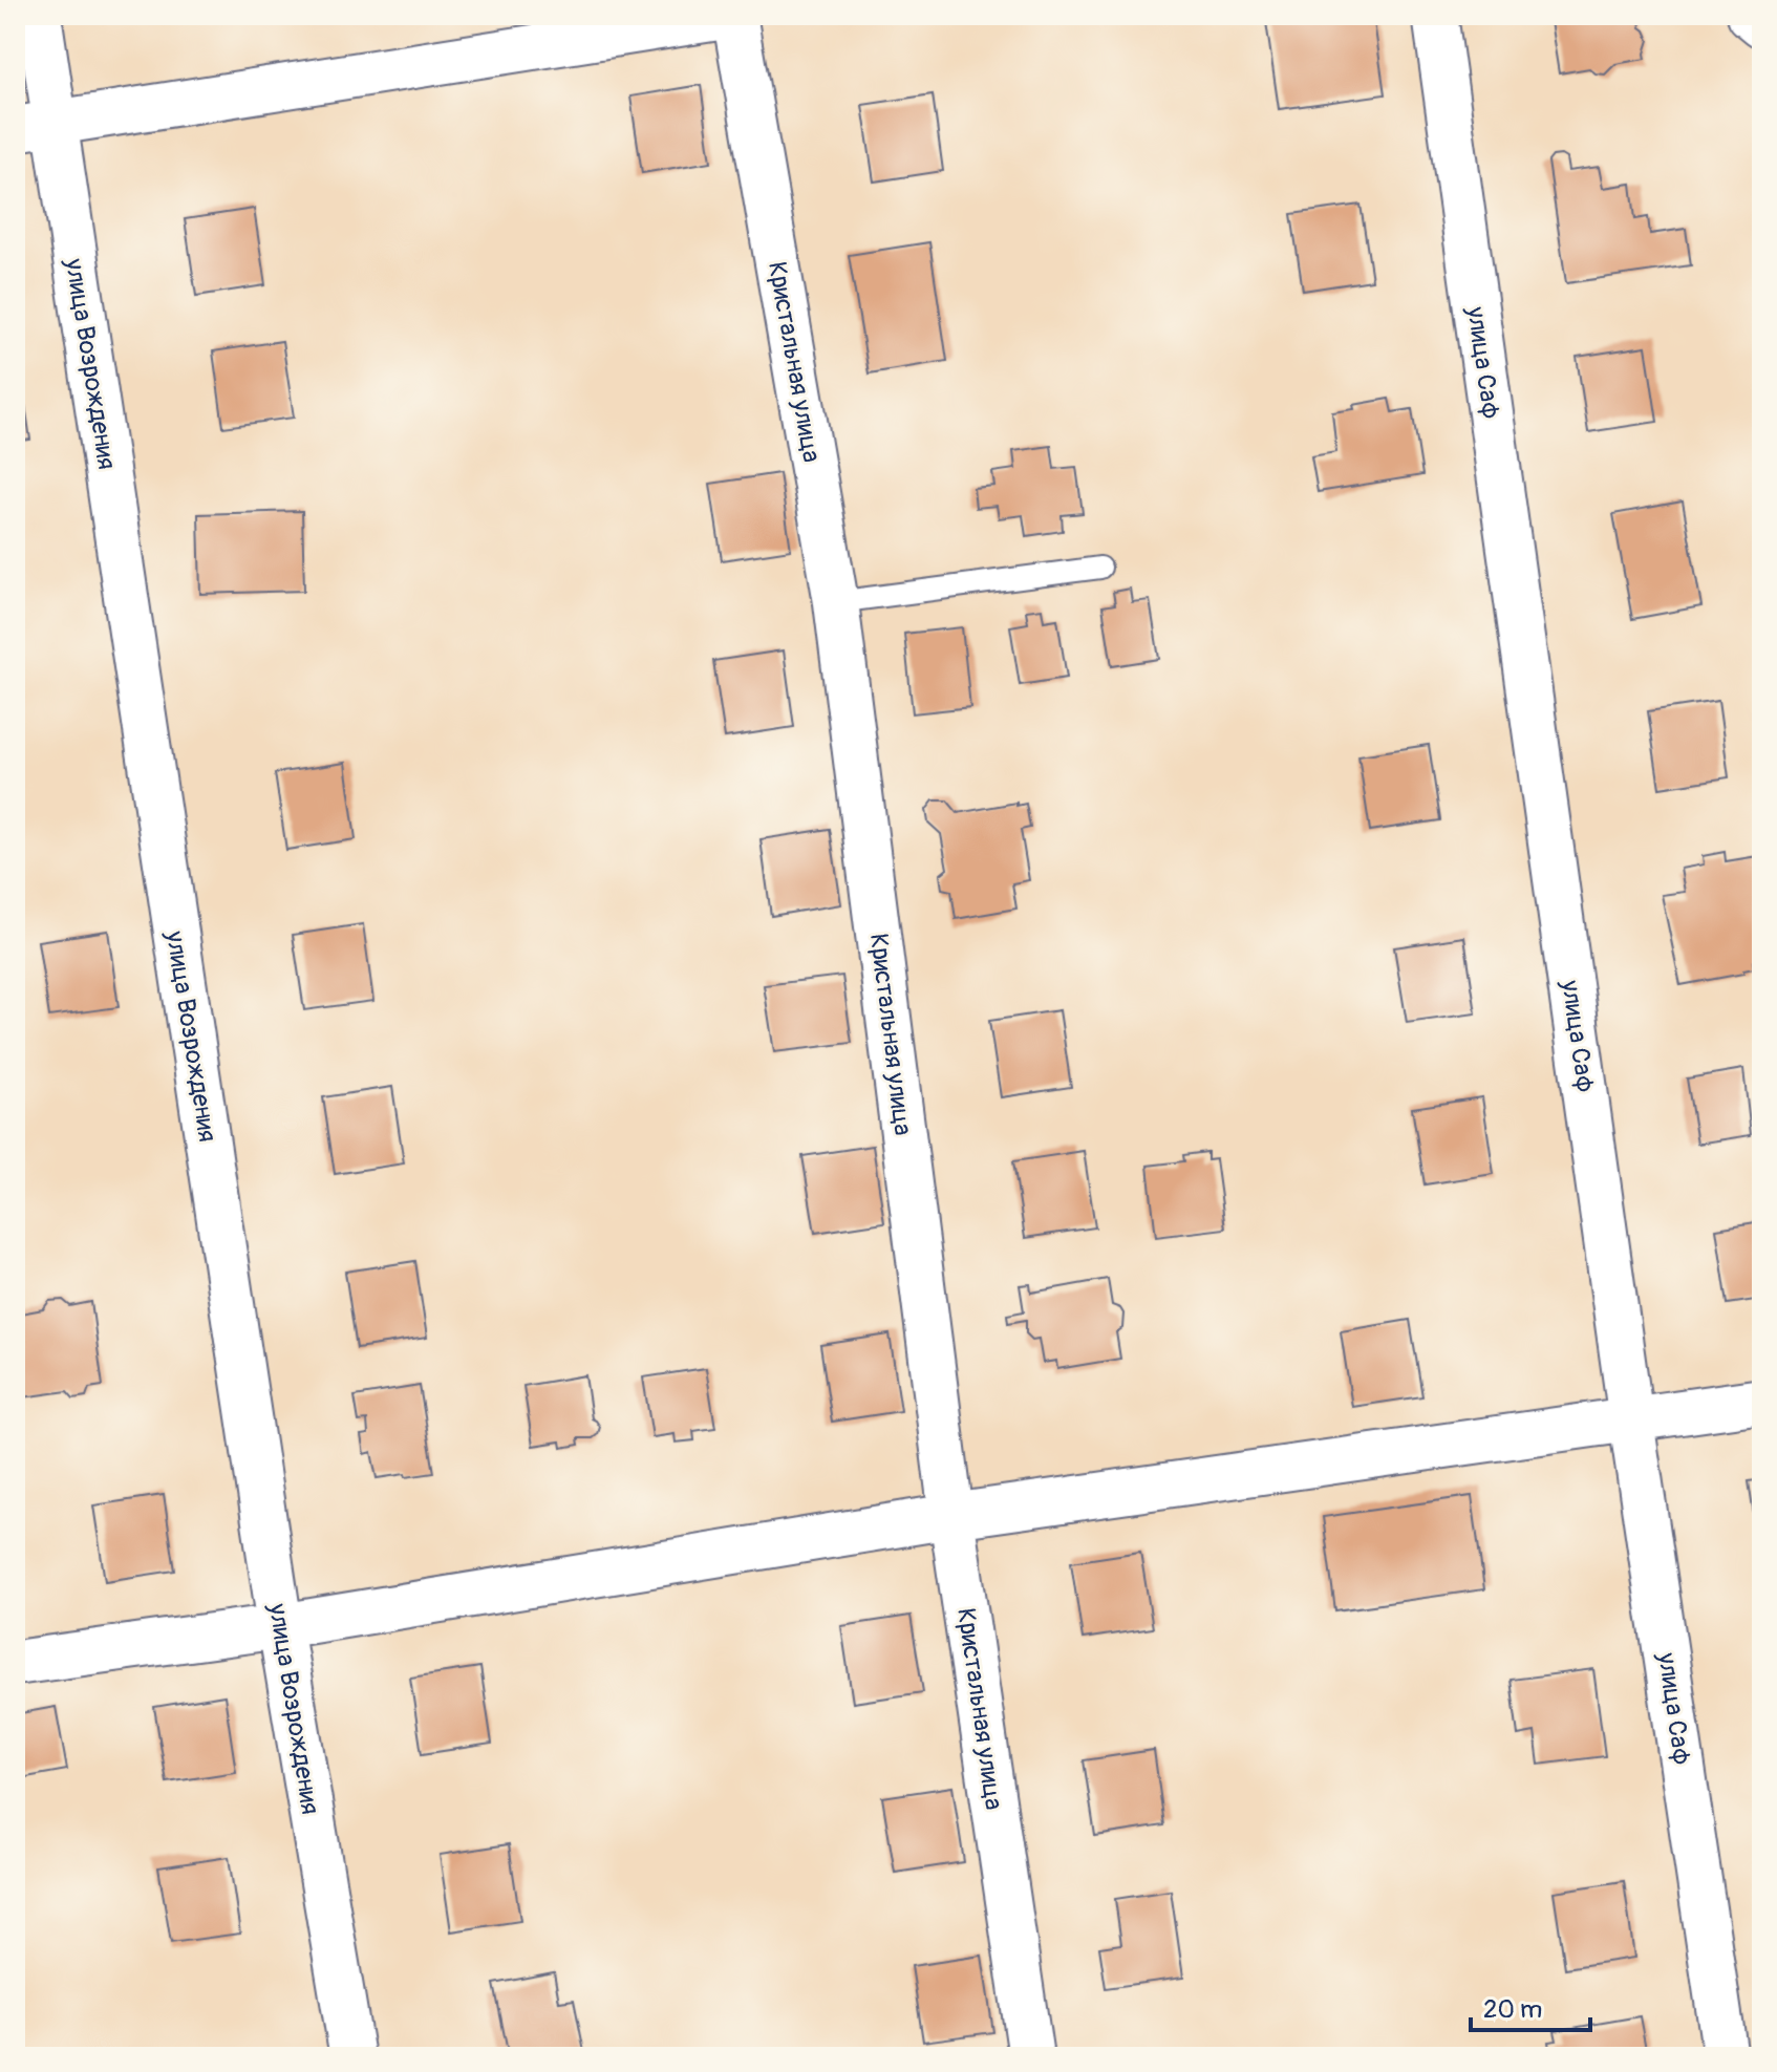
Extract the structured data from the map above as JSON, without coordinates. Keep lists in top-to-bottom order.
{
  "streets": {
    "street": ["Кристальная улица", "улица Саф", "улица Возрождения"]
  },
  "scale_bar": "20 m"
}
